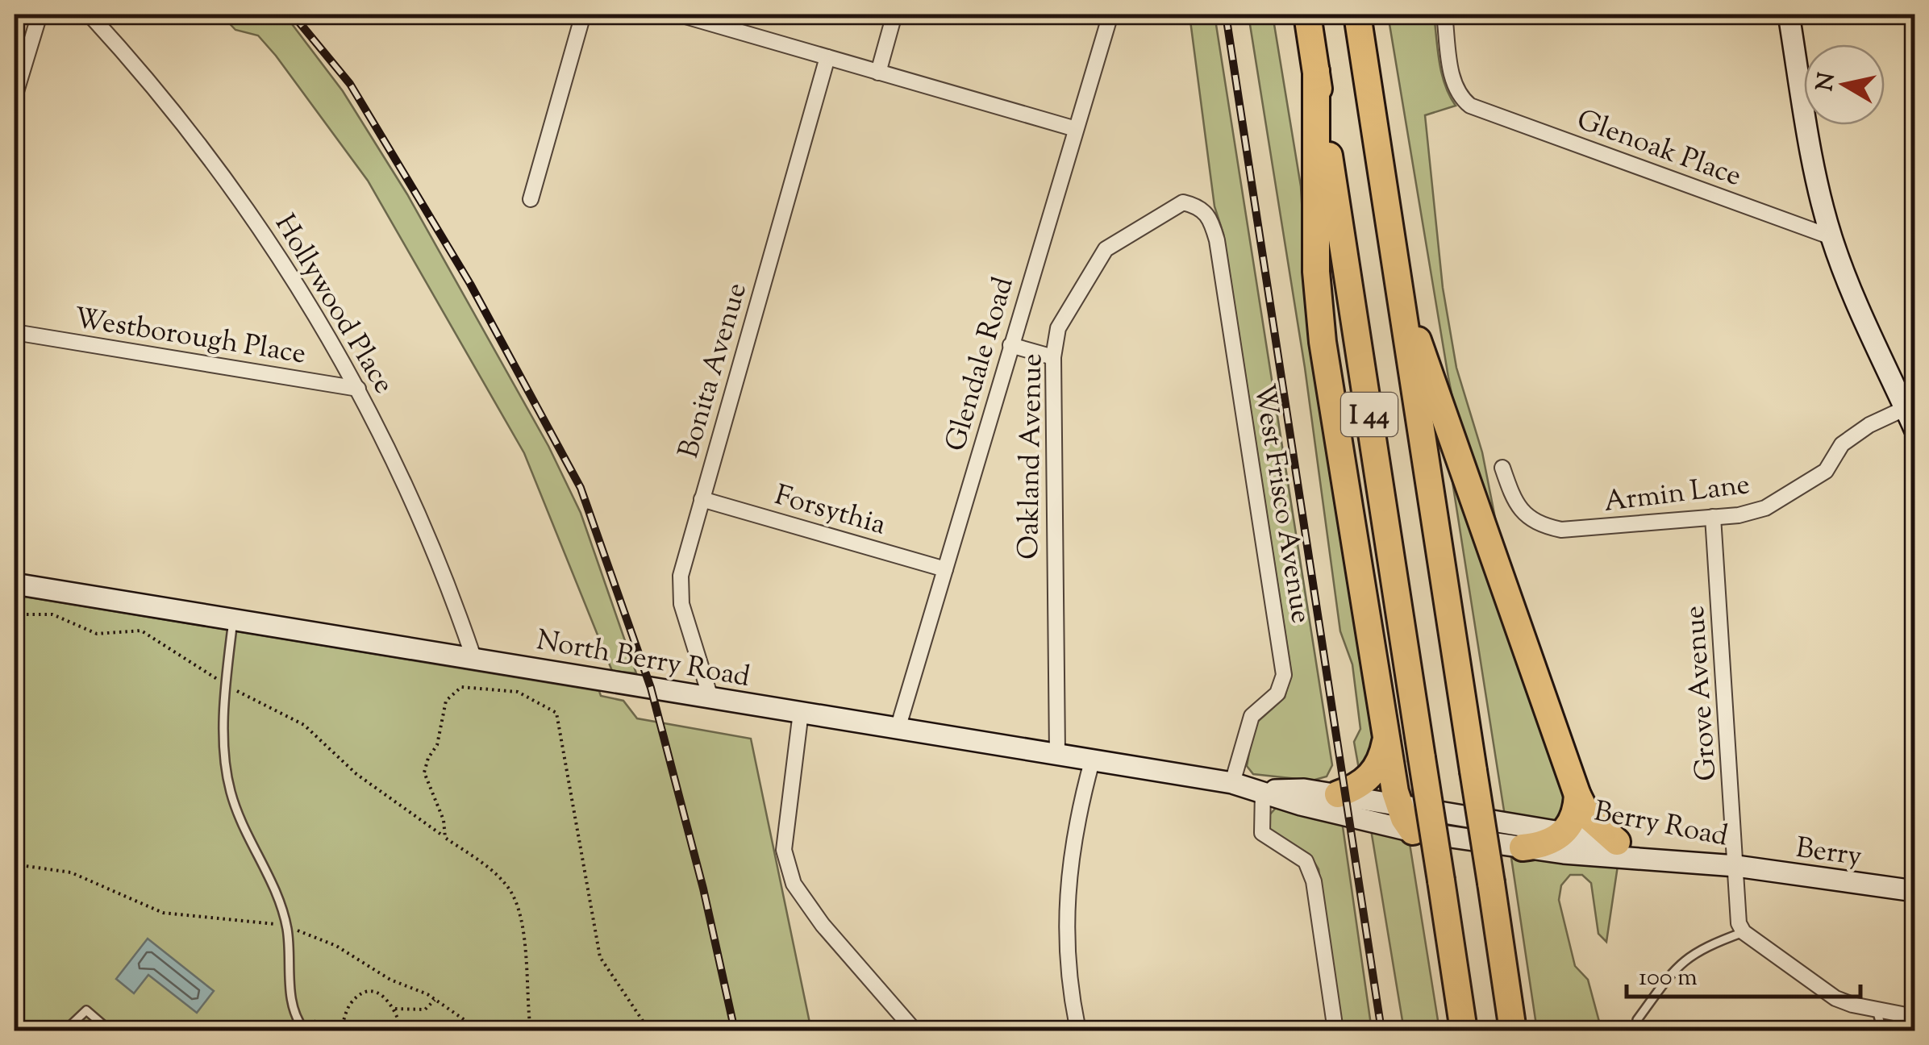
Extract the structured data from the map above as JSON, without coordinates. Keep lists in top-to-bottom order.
{
  "streets": {
    "highway": ["I 44"],
    "main road": ["North Berry Road", "Berry Road", "Berry"],
    "street": [
      "Glenoak Place",
      "Hollywood Place",
      "Westborough Place",
      "Glendale Road",
      "Bonita Avenue",
      "Oakland Avenue",
      "Armin Lane",
      "West Frisco Avenue",
      "Forsythia",
      "Grove Avenue"
    ]
  },
  "crossings": [
    ["Hollywood Place", "Westborough Place"],
    ["Hollywood Place", "North Berry Road"],
    ["Glendale Road", "Forsythia"],
    ["Glendale Road", "North Berry Road"],
    ["Bonita Avenue", "Forsythia"],
    ["Bonita Avenue", "North Berry Road"],
    ["Oakland Avenue", "West Frisco Avenue"],
    ["Oakland Avenue", "North Berry Road"],
    ["Armin Lane", "Grove Avenue"],
    ["West Frisco Avenue", "North Berry Road"],
    ["North Berry Road", "Berry Road"],
    ["Grove Avenue", "Berry Road"],
    ["Grove Avenue", "Berry"],
    ["Berry Road", "Berry"]
  ],
  "scale_bar": "100 m",
  "north": "left"
}
